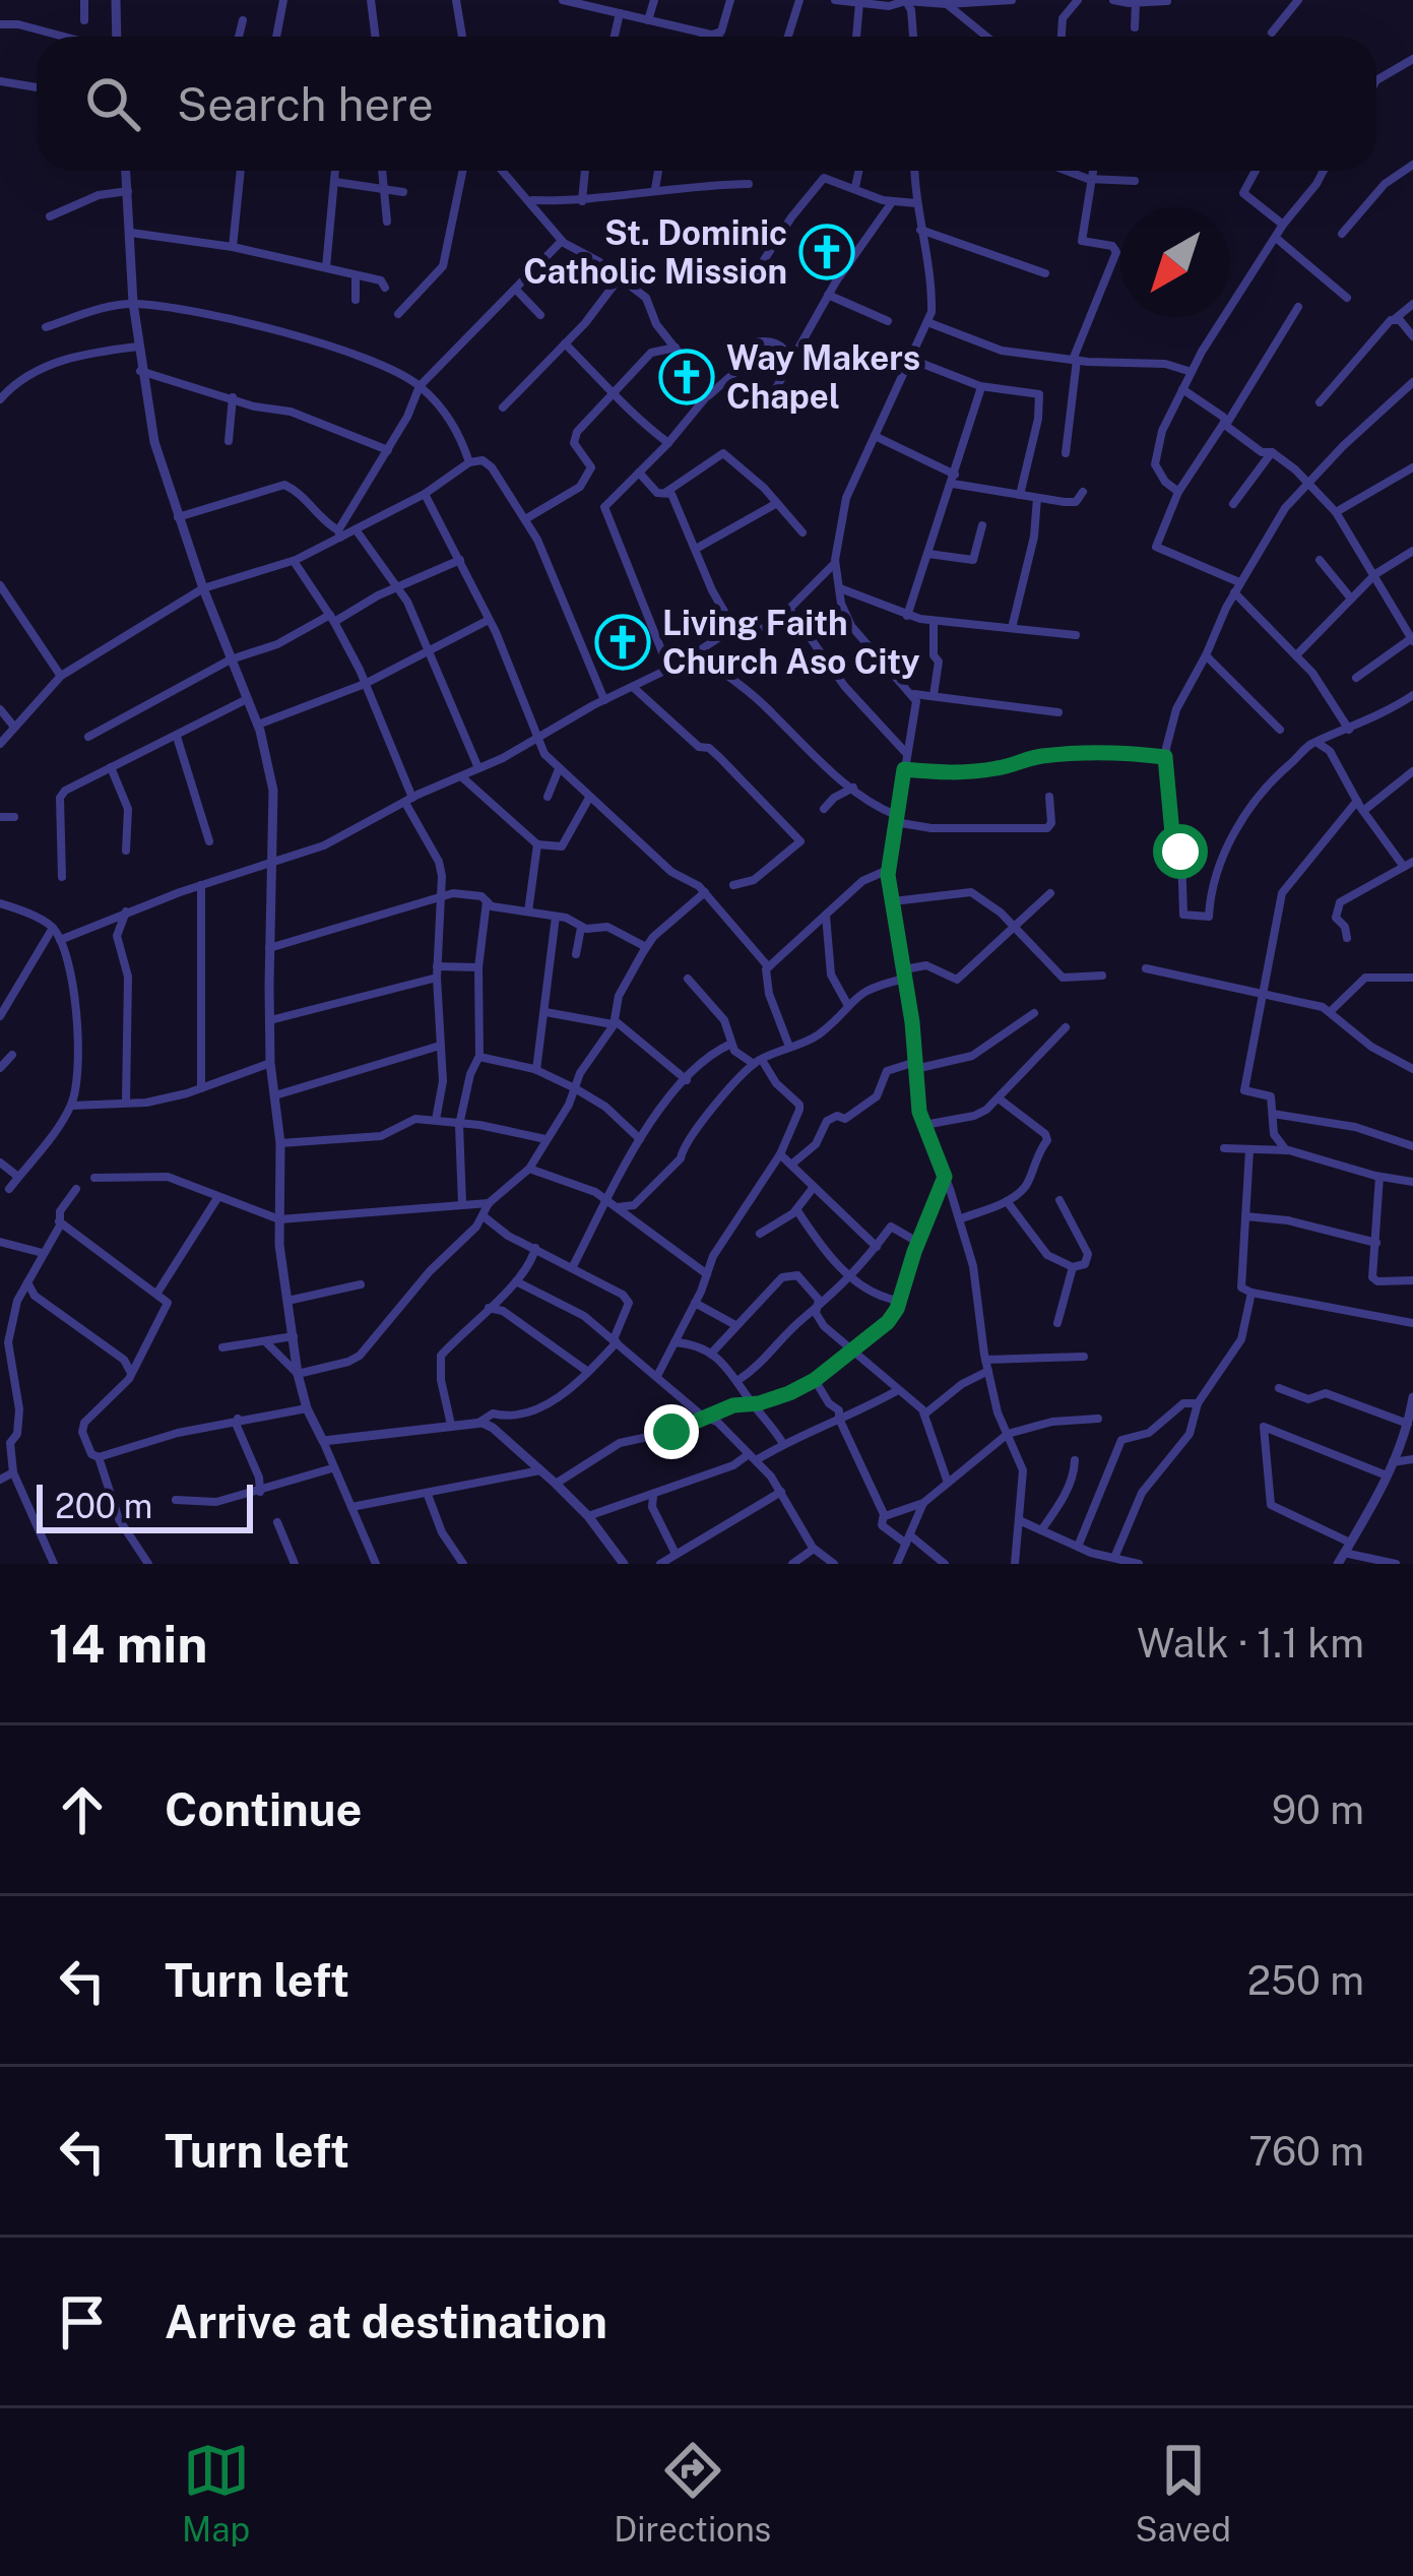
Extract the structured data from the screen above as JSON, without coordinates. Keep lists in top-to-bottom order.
{
  "places": {
    "church": ["St. Dominic Catholic Mission", "Way Makers Chapel", "Living Faith Church Aso City"]
  },
  "scale_bar": "200 m",
  "north": "bottom left",
  "page": {
    "search": "Search here",
    "scale": "200 m",
    "heading": ["14 min", "Walk · 1.1 km"],
    "list": [
      ["Continue", "90 m"],
      ["Turn left", "250 m"],
      ["Turn left", "760 m"],
      "Arrive at destination"
    ],
    "nav": ["Map", "Directions", "Saved"]
  }
}
